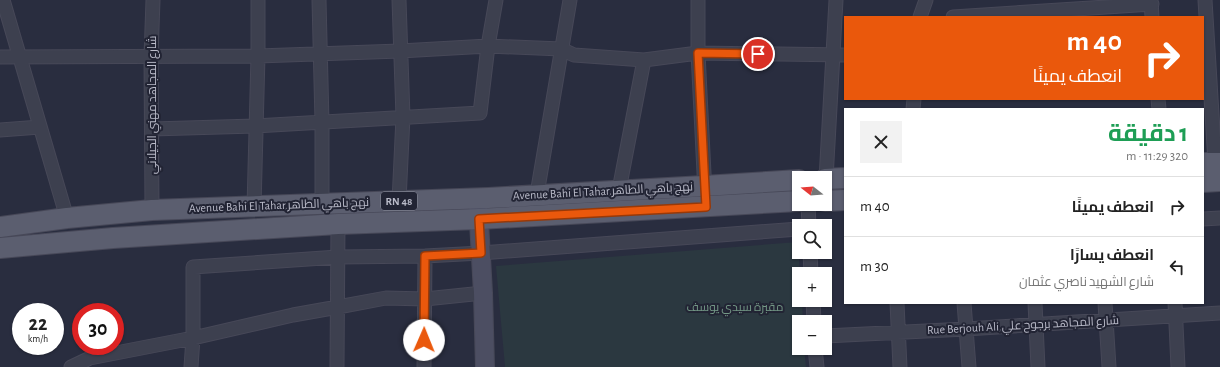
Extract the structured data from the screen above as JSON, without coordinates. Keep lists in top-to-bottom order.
{
  "streets": {
    "main road": ["Avenue Bahi El Tahar,نهج باهي الطاهر", "RN 48"],
    "street": ["شارع المجاهد مهني الجيلاني", "Rue Berjouh Ali,شارع المجاهد برجوح علي"]
  },
  "crossings": [
    ["شارع المجاهد مهني الجيلاني", "Avenue Bahi El Tahar,نهج باهي الطاهر"]
  ],
  "parks": ["مقبرة سيدي يوسف"],
  "north": "left",
  "page": {
    "turn": ["40 m", "انعطف يمينًا"],
    "heading": ["1 دقيقة", "320 m · 11:29"],
    "map_buttons": ["+", "−"],
    "list": [
      {
        "name": "انعطف يمينًا",
        "value": "40 m"
      },
      {
        "name": "انعطف يسارًا",
        "note": "شارع الشهيد ناصري عثمان",
        "value": "30 m"
      }
    ],
    "speed": "22 km/h",
    "limit": "30"
  }
}
